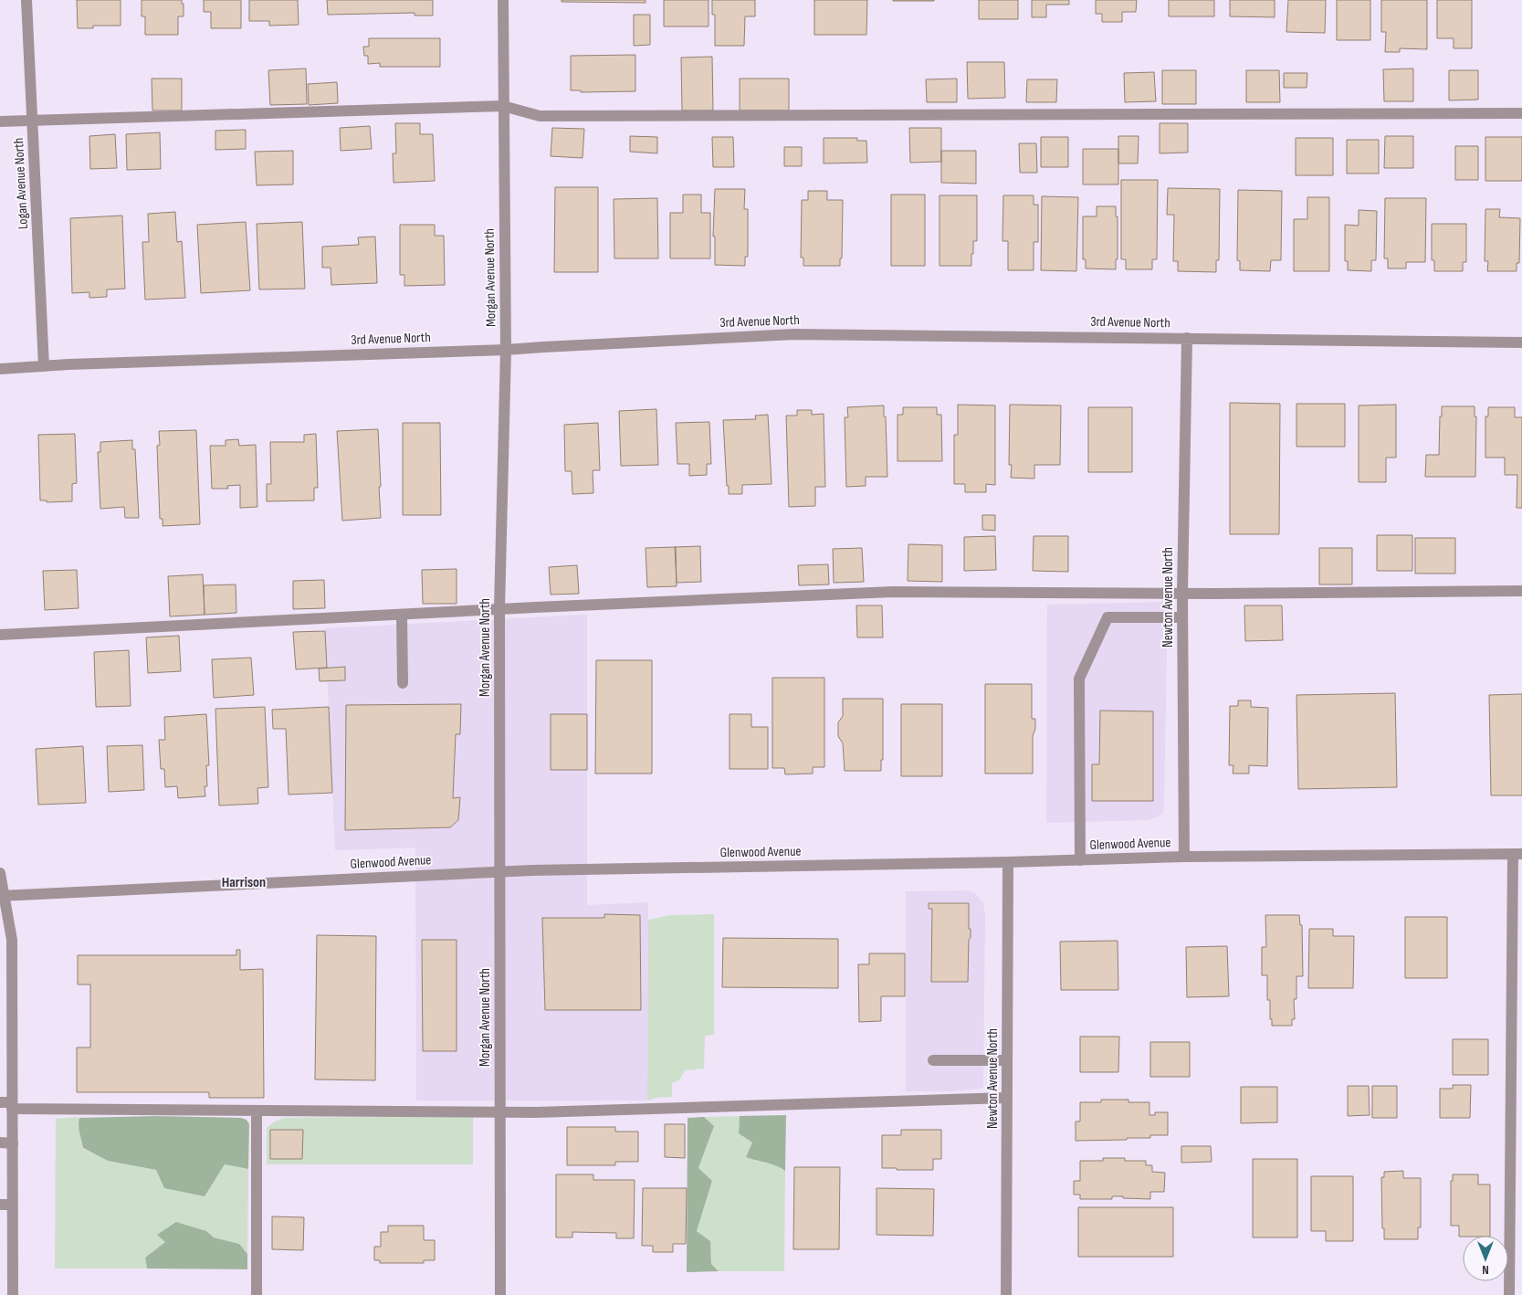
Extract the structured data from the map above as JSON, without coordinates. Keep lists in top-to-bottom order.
{
  "streets": {
    "street": [
      "Logan Avenue North",
      "Morgan Avenue North",
      "3rd Avenue North",
      "Newton Avenue North",
      "Glenwood Avenue"
    ]
  },
  "crossings": [
    ["Logan Avenue North", "3rd Avenue North"],
    ["Morgan Avenue North", "3rd Avenue North"],
    ["Morgan Avenue North", "Glenwood Avenue"],
    ["3rd Avenue North", "Newton Avenue North"],
    ["Newton Avenue North", "Glenwood Avenue"]
  ],
  "districts": ["Harrison"],
  "north": "bottom"
}
